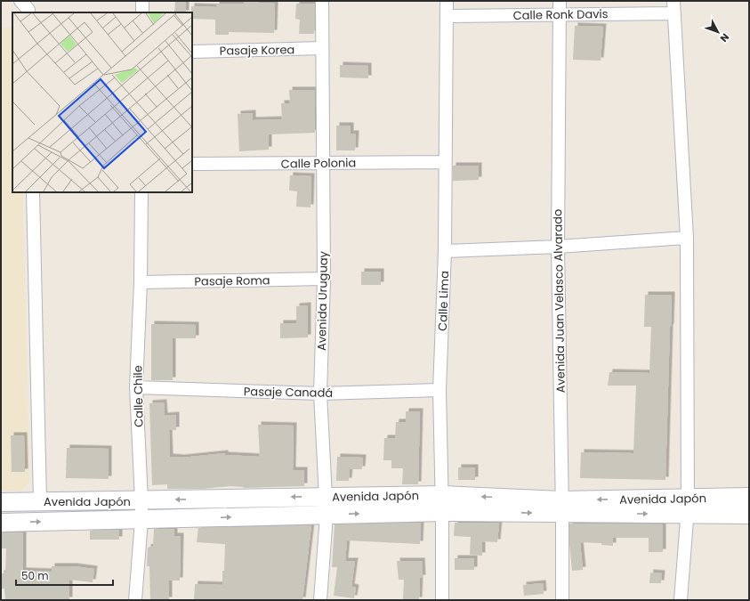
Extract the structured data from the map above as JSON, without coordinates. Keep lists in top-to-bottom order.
{
  "streets": {
    "street": [
      "Calle Ronk Davis",
      "Pasaje Korea",
      "Calle Polonia",
      "Pasaje Roma",
      "Avenida Uruguay",
      "Calle Lima",
      "Avenida Juan Velasco Alvarado",
      "Pasaje Canadá",
      "Calle Chile",
      "Avenida Japón"
    ]
  },
  "crossings": [
    ["Calle Ronk Davis", "Calle Lima"],
    ["Calle Ronk Davis", "Avenida Juan Velasco Alvarado"],
    ["Pasaje Korea", "Avenida Uruguay"],
    ["Calle Polonia", "Avenida Uruguay"],
    ["Calle Polonia", "Calle Lima"],
    ["Pasaje Roma", "Avenida Uruguay"],
    ["Pasaje Roma", "Calle Chile"],
    ["Avenida Uruguay", "Pasaje Canadá"],
    ["Avenida Uruguay", "Avenida Japón"],
    ["Calle Lima", "Pasaje Canadá"],
    ["Calle Lima", "Avenida Japón"],
    ["Pasaje Canadá", "Calle Chile"],
    ["Calle Chile", "Avenida Japón"]
  ],
  "scale_bar": "50 m",
  "north": "bottom right"
}
